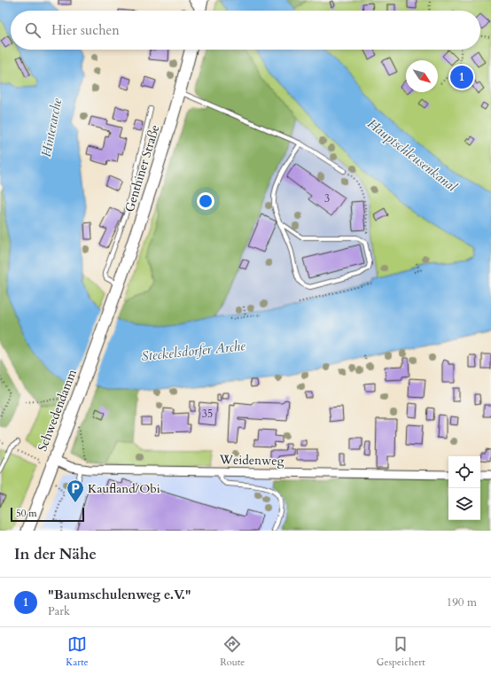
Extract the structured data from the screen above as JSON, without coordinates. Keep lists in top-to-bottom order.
{
  "streets": {
    "main road": ["Genthiner Straße", "Schwedendamm"],
    "street": ["Weidenweg"]
  },
  "crossings": [
    ["Genthiner Straße", "Schwedendamm"],
    ["Schwedendamm", "Weidenweg"]
  ],
  "water": ["Hinterarche", "Hauptschleusenkanal", "Steckelsdorfer Arche"],
  "places": {
    "parking": ["Kaufland/Obi"]
  },
  "house_numbers": ["3", "35"],
  "scale_bar": "50 m",
  "north": "bottom right",
  "page": {
    "search": "Hier suchen",
    "pins": "1",
    "scale": "50 m",
    "heading": "In der Nähe",
    "list": [
      {
        "mark": "1",
        "name": "\"Baumschulenweg e.V.\"",
        "note": "Park",
        "value": "190 m"
      }
    ],
    "nav": ["Karte", "Route", "Gespeichert"]
  }
}
